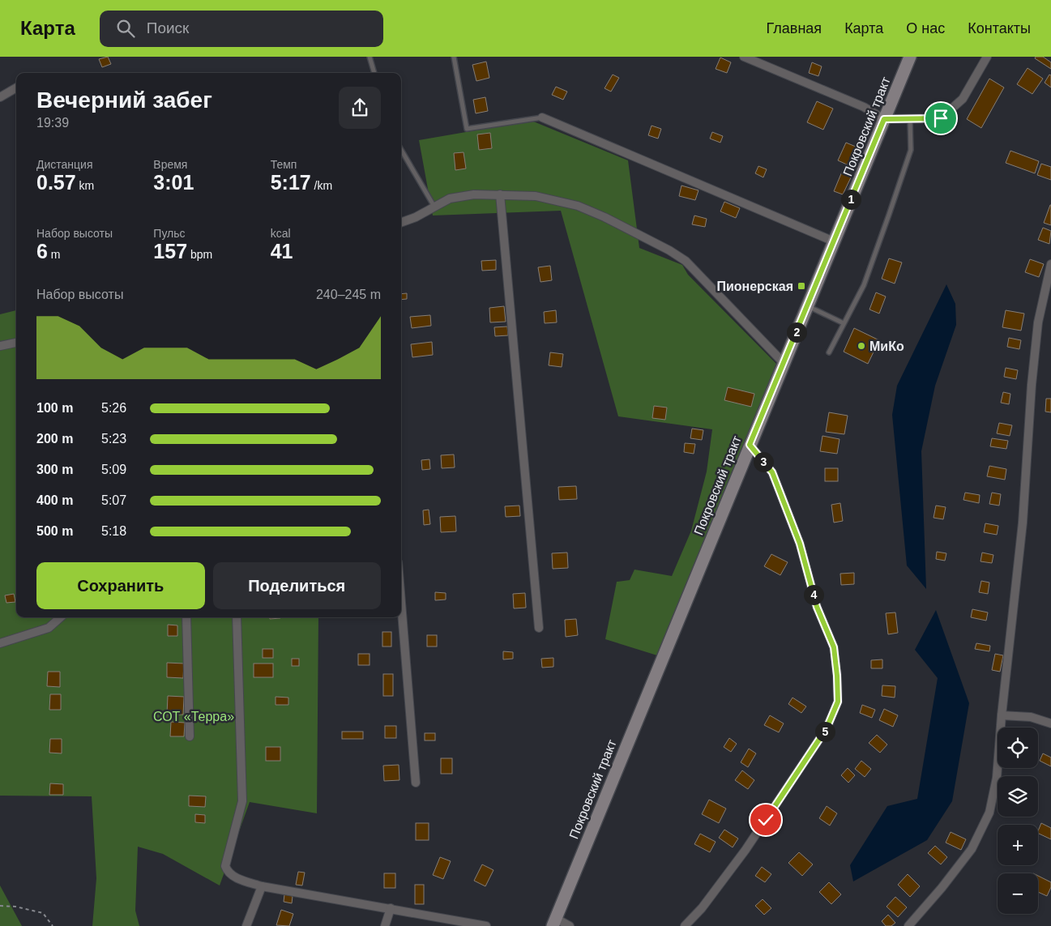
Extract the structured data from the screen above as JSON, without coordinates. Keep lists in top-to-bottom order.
{
  "streets": {
    "main road": ["Покровский тракт"]
  },
  "parks": ["СОТ «Терра»"],
  "places": {
    "transit": ["Пионерская"],
    "other": ["МиКо"]
  },
  "page": {
    "header": "Карта",
    "search": "Поиск",
    "nav": [
      "Главная",
      "Карта",
      "О нас",
      "Контакты"
    ],
    "heading": ["Вечерний забег", "19:39"],
    "stats": [
      ["Дистанция", "0.57 km"],
      ["Время", "3:01"],
      ["Темп", "5:17 /km"],
      ["Набор высоты", "6 m"],
      ["Пульс", "157 bpm"],
      ["kcal", "41"]
    ],
    "pins": [
      "1",
      "2",
      "3",
      "4",
      "5"
    ],
    "chart": ["Набор высоты", "240–245 m"],
    "list": [
      {
        "name": "100 m",
        "note": "5:26"
      },
      {
        "name": "200 m",
        "note": "5:23"
      },
      {
        "name": "300 m",
        "note": "5:09"
      },
      {
        "name": "400 m",
        "note": "5:07"
      },
      {
        "name": "500 m",
        "note": "5:18"
      }
    ],
    "buttons": ["Сохранить", "Поделиться"],
    "map_buttons": ["+", "−"]
  }
}
